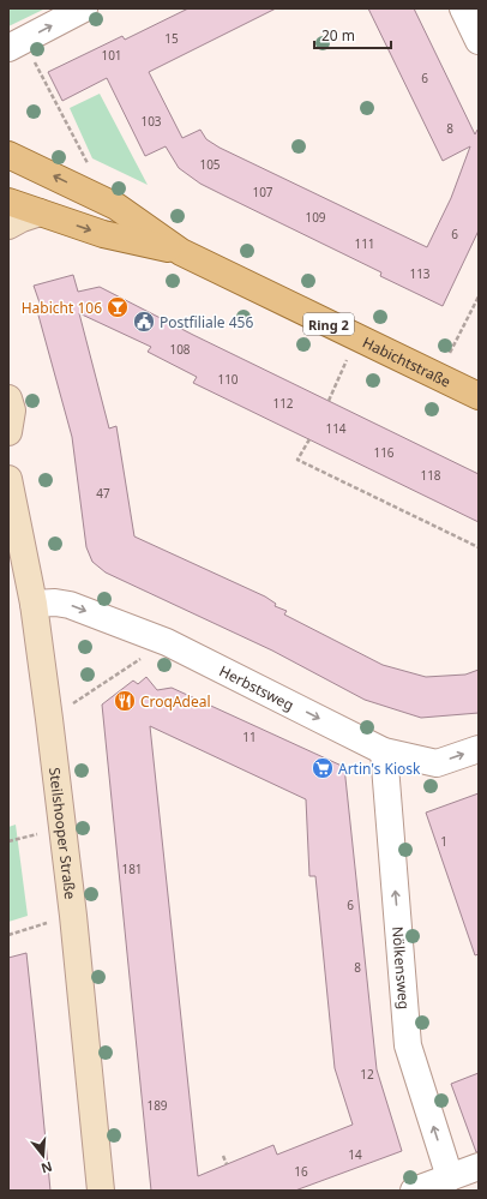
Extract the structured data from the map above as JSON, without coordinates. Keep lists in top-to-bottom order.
{
  "streets": {
    "main road": ["Ring 2", "Habichtstraße"],
    "street": ["Herbstsweg", "Steilshooper Straße", "Nölkensweg"]
  },
  "crossings": [
    ["Herbstsweg", "Steilshooper Straße"],
    ["Herbstsweg", "Nölkensweg"]
  ],
  "one_way": ["Herbstsweg", "Nölkensweg"],
  "places": {
    "bar": ["Habicht 106"],
    "public building": ["Postfiliale 456"],
    "restaurant": ["CroqAdeal"],
    "supermarket": ["Artin's Kiosk"]
  },
  "house_numbers": [
    "15",
    "101",
    "6",
    "103",
    "8",
    "105",
    "107",
    "109",
    "6",
    "111",
    "113",
    "108",
    "110",
    "112",
    "114",
    "116",
    "118",
    "47",
    "11",
    "1",
    "181",
    "6",
    "8",
    "12",
    "189",
    "14",
    "16"
  ],
  "scale_bar": "20 m",
  "north": "bottom"
}
